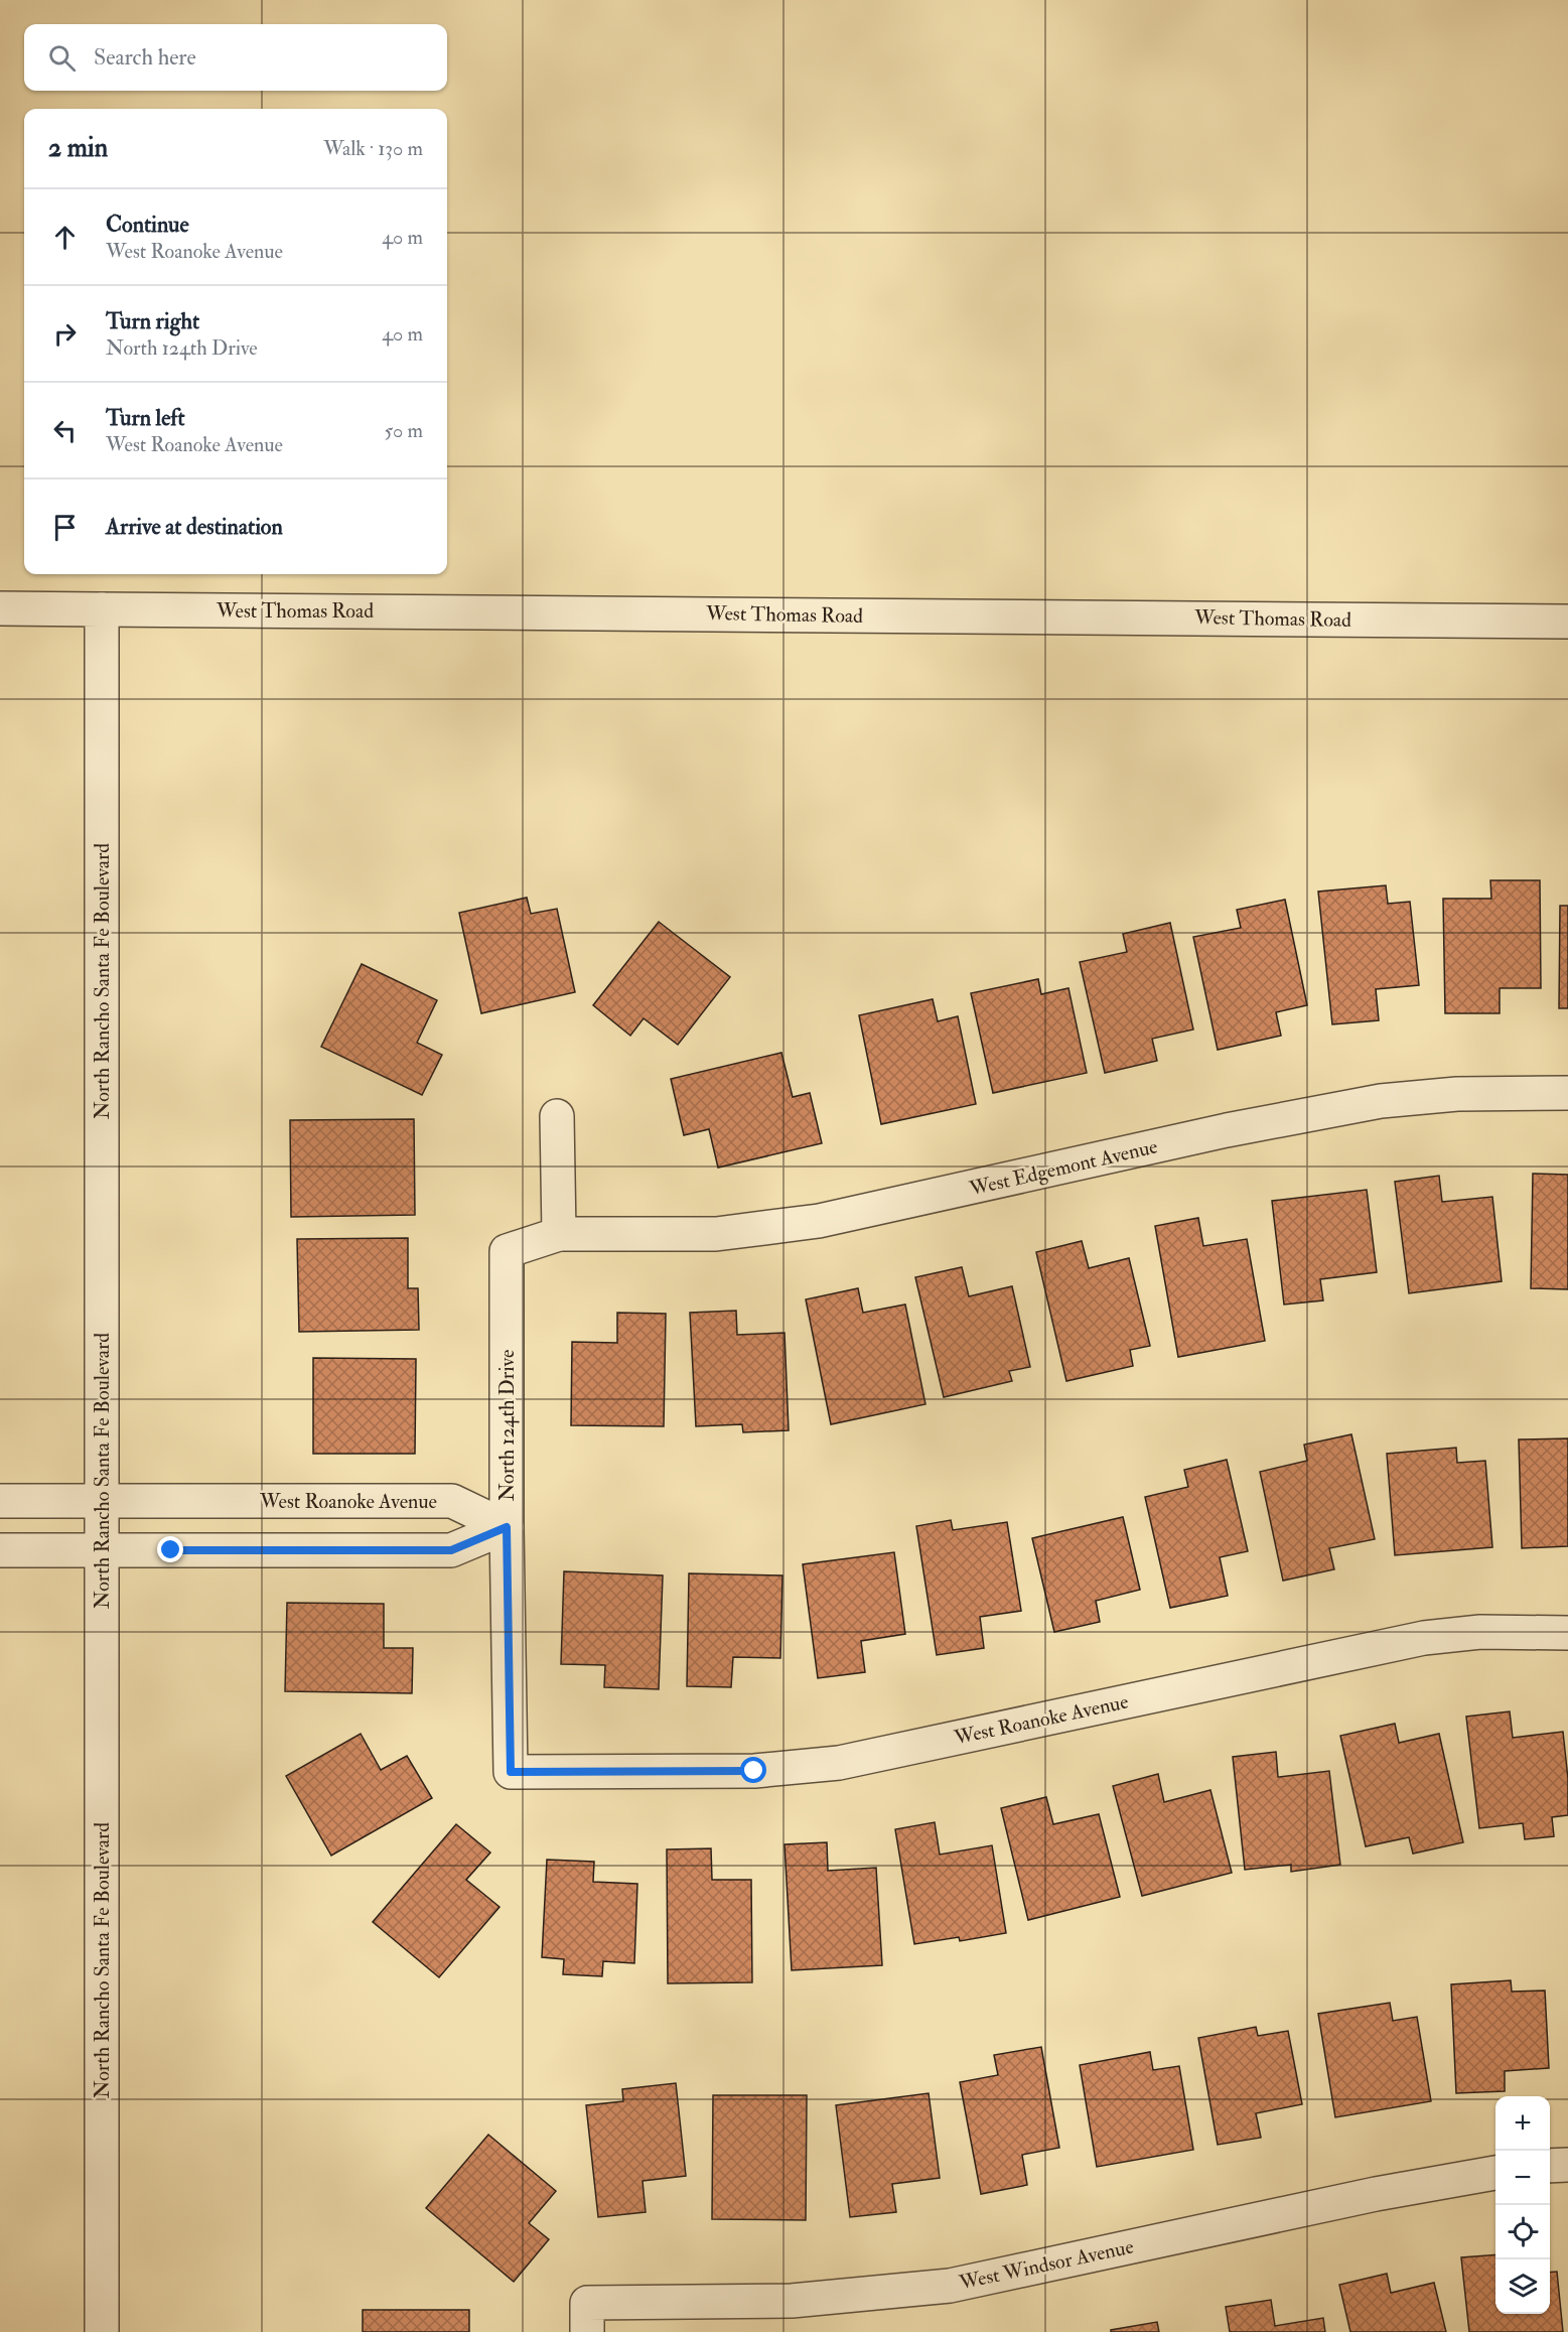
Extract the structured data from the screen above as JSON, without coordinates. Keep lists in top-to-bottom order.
{
  "streets": {
    "street": [
      "West Thomas Road",
      "North Rancho Santa Fe Boulevard",
      "West Edgemont Avenue",
      "North 124th Drive",
      "West Roanoke Avenue",
      "West Windsor Avenue"
    ]
  },
  "crossings": [
    ["West Thomas Road", "North Rancho Santa Fe Boulevard"],
    ["North Rancho Santa Fe Boulevard", "West Roanoke Avenue"],
    ["West Edgemont Avenue", "North 124th Drive"],
    ["North 124th Drive", "West Roanoke Avenue"]
  ],
  "page": {
    "search": "Search here",
    "heading": ["2 min", "Walk · 130 m"],
    "list": [
      ["Continue", "West Roanoke Avenue", "40 m"],
      ["Turn right", "North 124th Drive", "40 m"],
      ["Turn left", "West Roanoke Avenue", "50 m"],
      "Arrive at destination"
    ],
    "map_buttons": ["+", "−"]
  }
}
